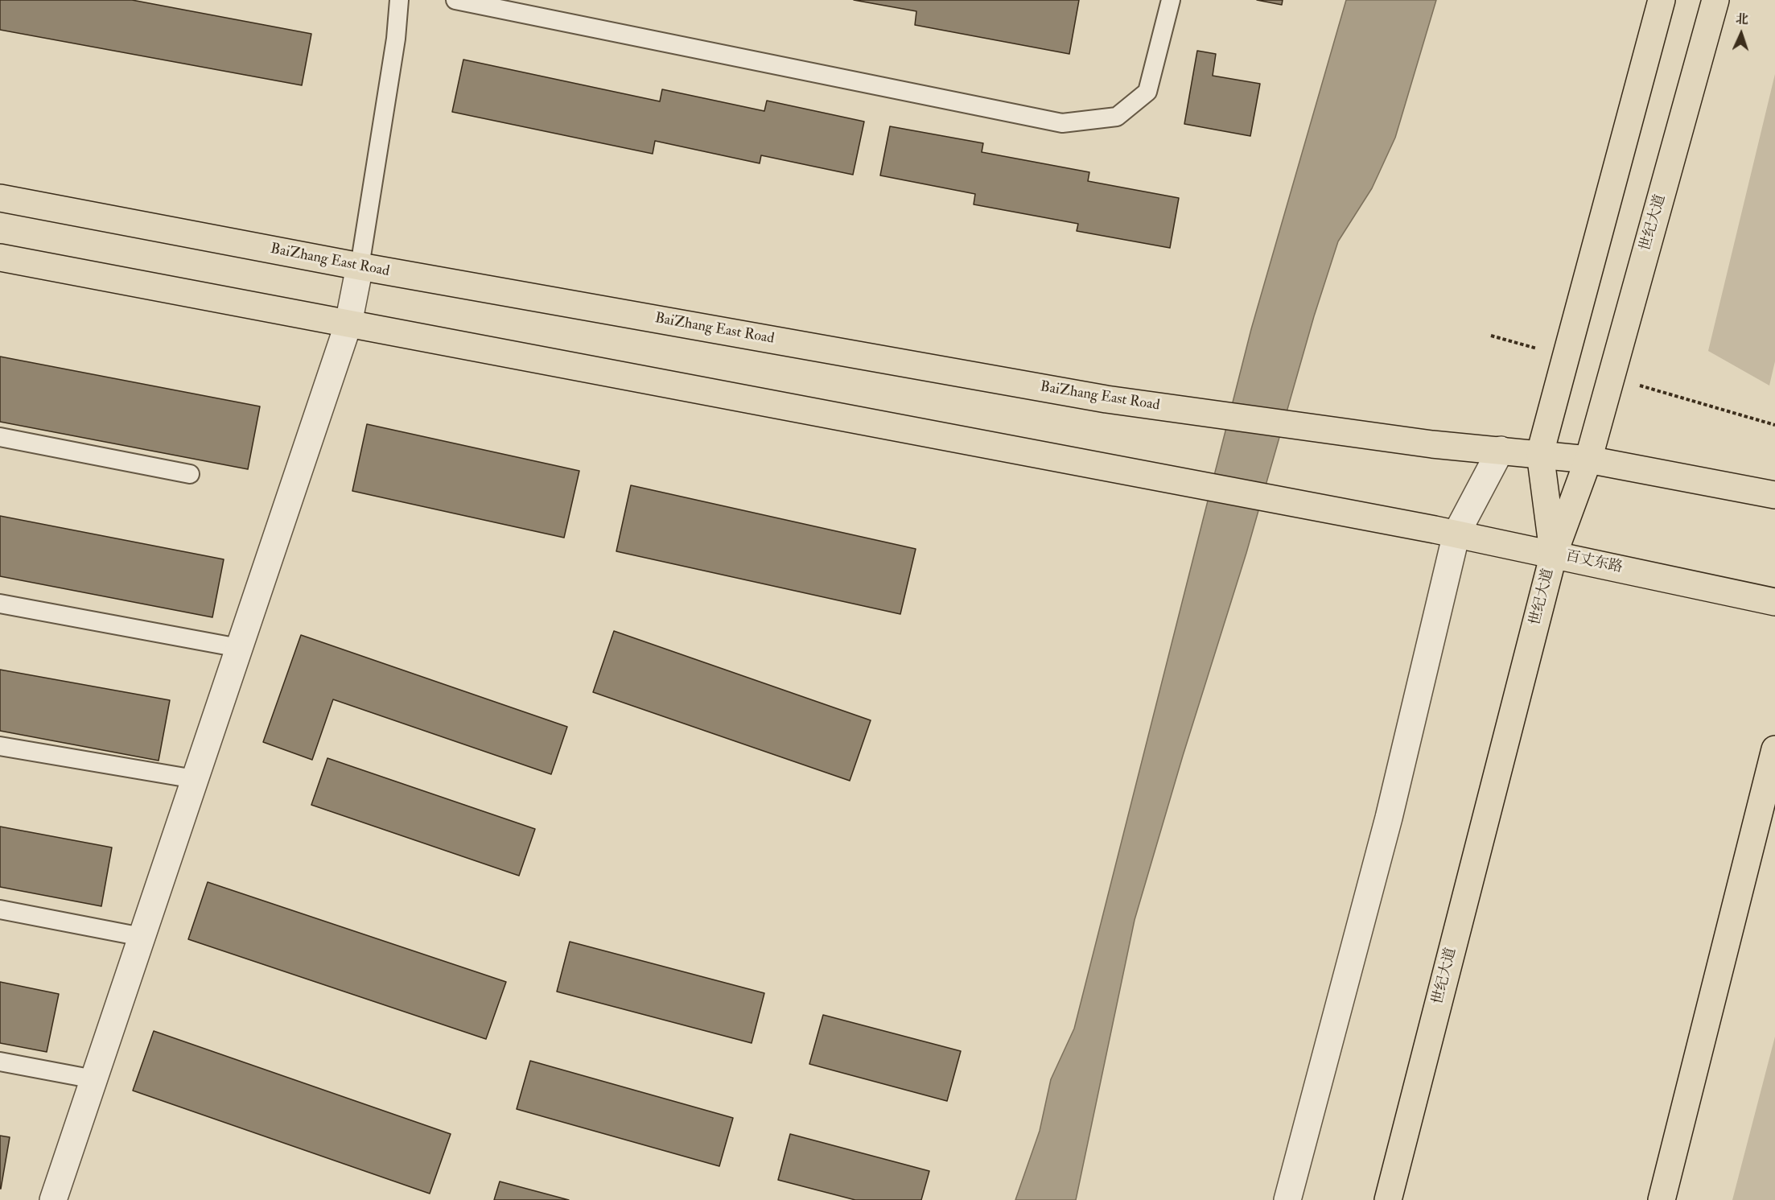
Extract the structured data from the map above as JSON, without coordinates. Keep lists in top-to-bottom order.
{
  "streets": {
    "main road": ["世纪大道", "BaiZhang East Road", "百丈东路"]
  },
  "crossings": [
    ["世纪大道", "BaiZhang East Road"],
    ["世纪大道", "百丈东路"]
  ],
  "north": "top"
}
